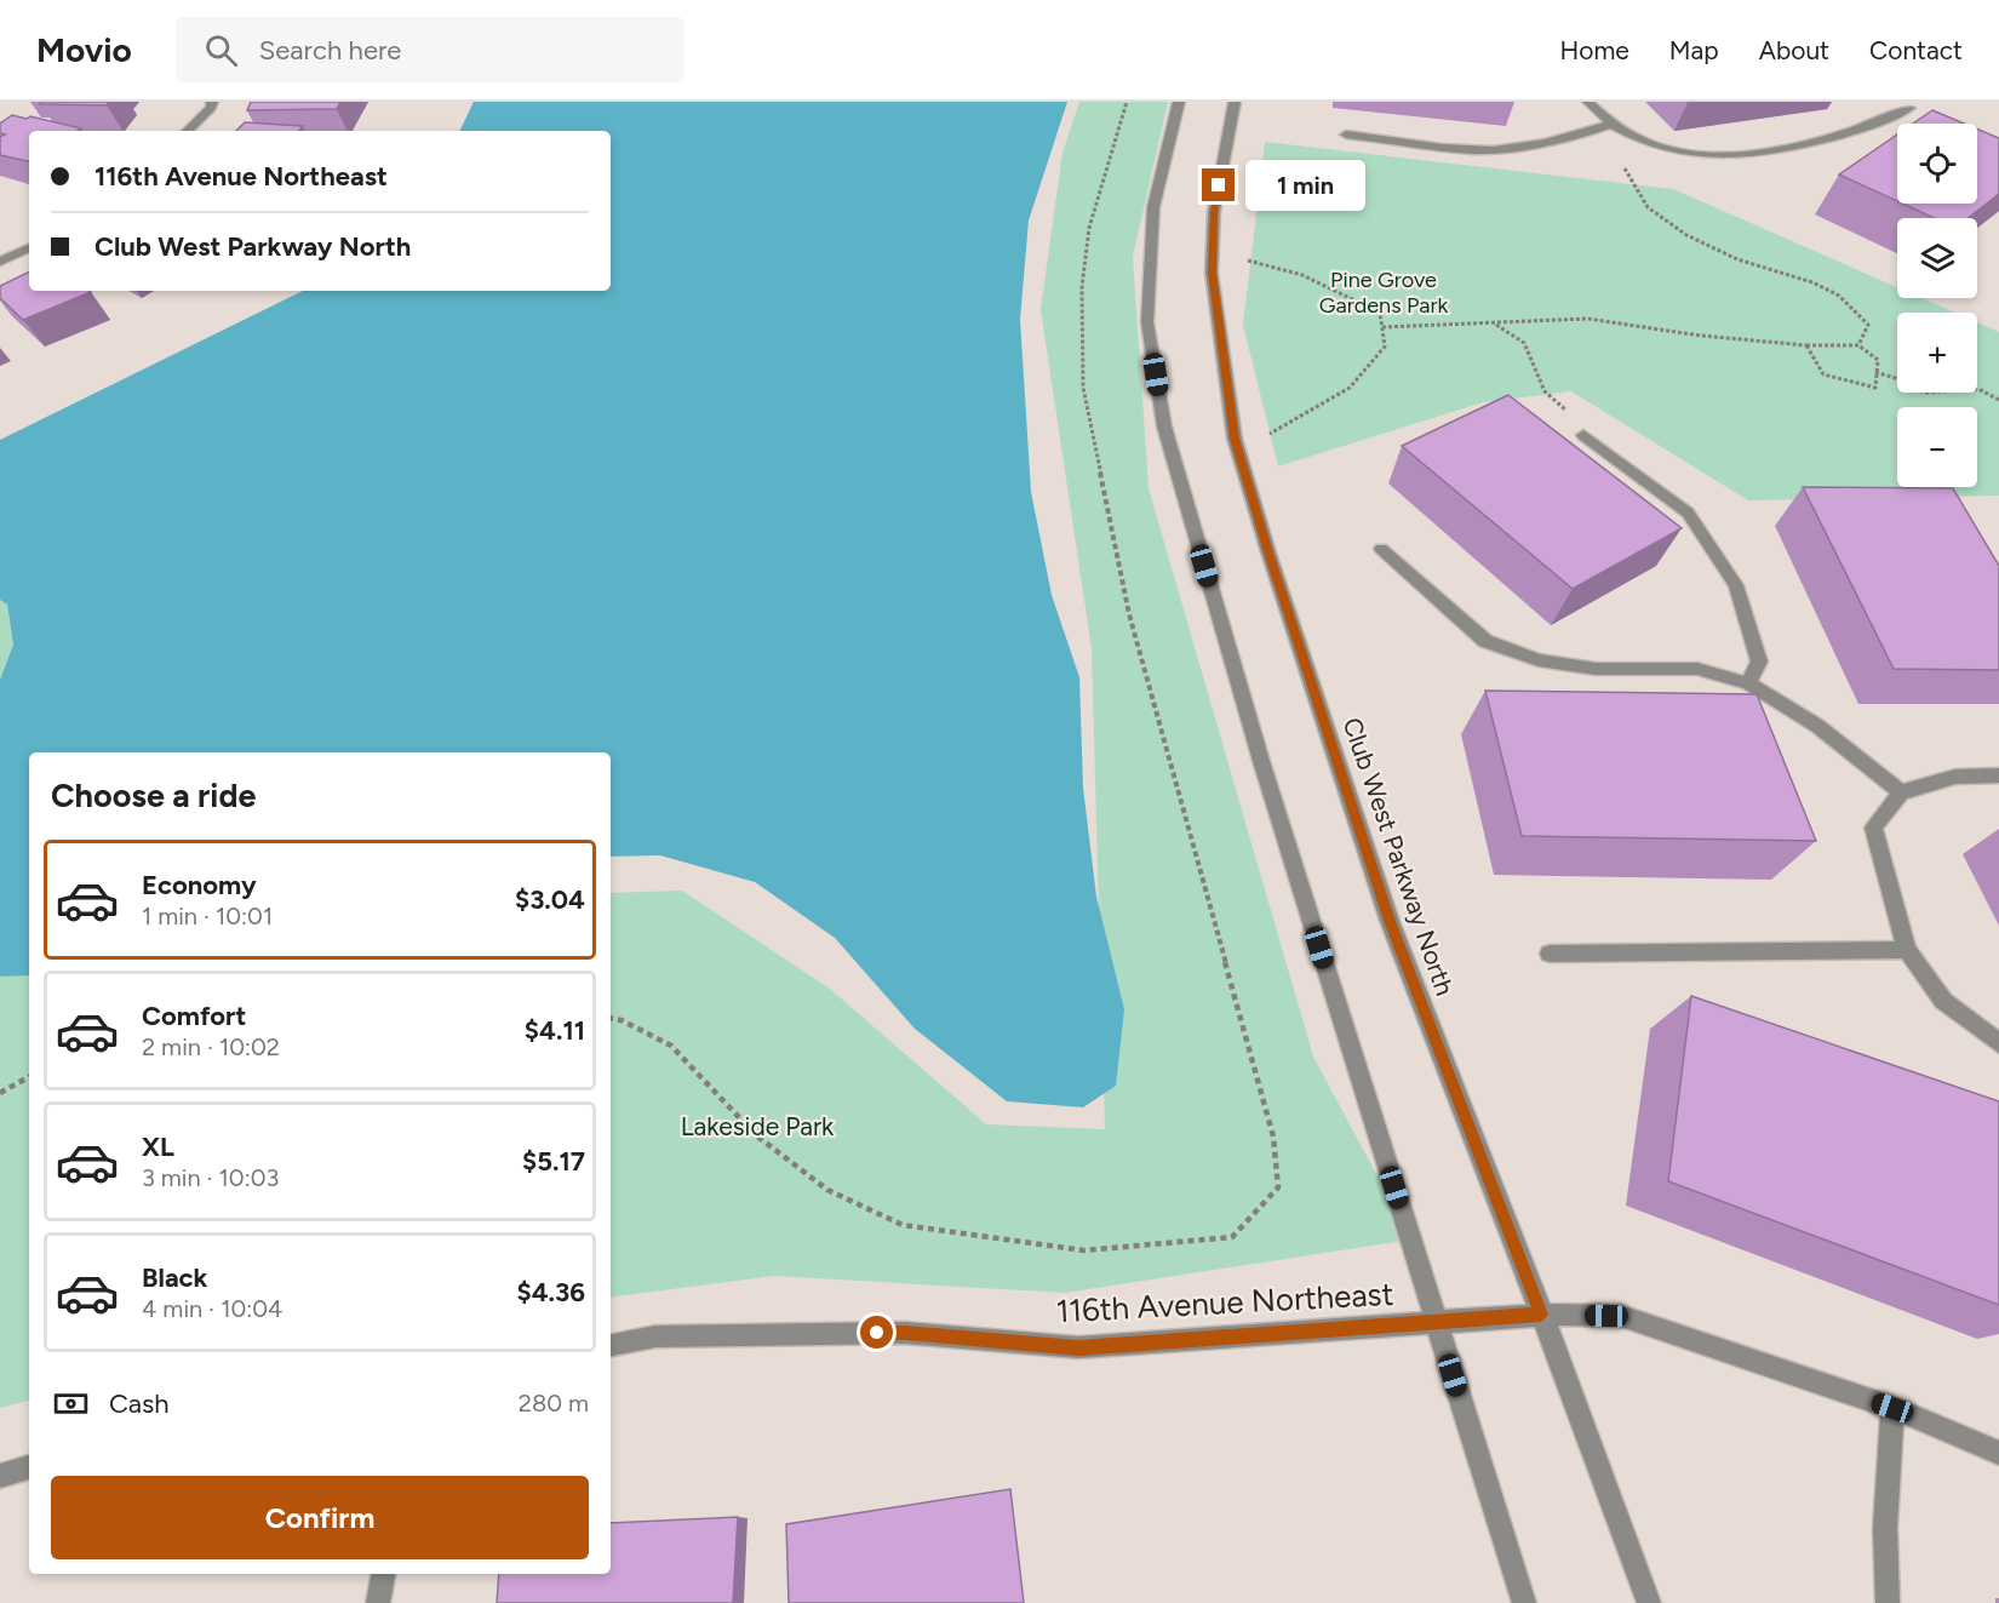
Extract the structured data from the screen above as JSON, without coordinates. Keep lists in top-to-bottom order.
{
  "streets": {
    "street": ["Club West Parkway North", "116th Avenue Northeast"]
  },
  "crossings": [
    ["Club West Parkway North", "116th Avenue Northeast"]
  ],
  "parks": ["Pine Grove Gardens Park", "Lakeside Park"],
  "page": {
    "header": "Movio",
    "search": "Search here",
    "nav": [
      "Home",
      "Map",
      "About",
      "Contact"
    ],
    "map_buttons": ["+", "−"],
    "banner": ["116th Avenue Northeast", "Club West Parkway North"],
    "bubble": "1 min",
    "heading": "Choose a ride",
    "list": [
      {
        "name": "Economy",
        "note": "1 min · 10:01",
        "value": "$3.04"
      },
      {
        "name": "Comfort",
        "note": "2 min · 10:02",
        "value": "$4.11"
      },
      {
        "name": "XL",
        "note": "3 min · 10:03",
        "value": "$5.17"
      },
      {
        "name": "Black",
        "note": "4 min · 10:04",
        "value": "$4.36"
      }
    ],
    "pay": ["Cash", "280 m"],
    "buttons": "Confirm"
  }
}
